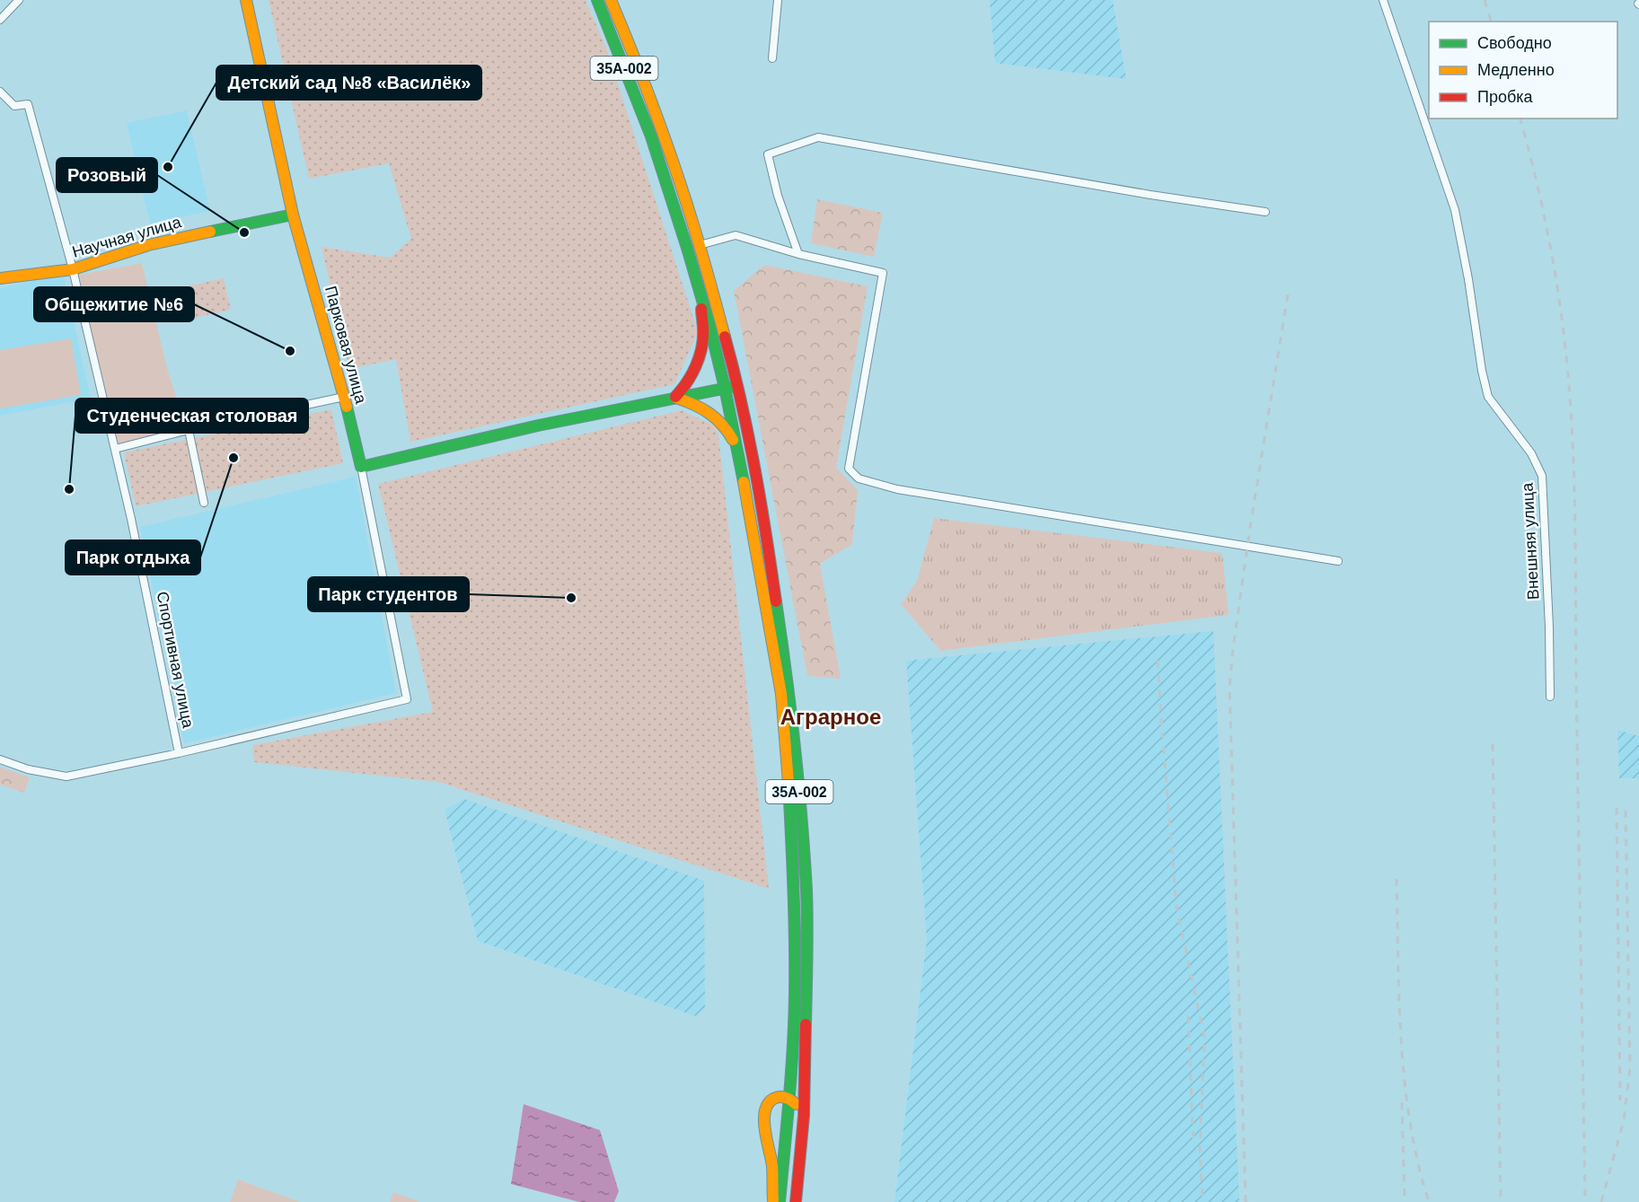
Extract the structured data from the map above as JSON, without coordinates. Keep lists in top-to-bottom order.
{
  "streets": {
    "main road": ["35А-002", "Научная улица", "Парковая улица"],
    "street": ["Внешняя улица", "Спортивная улица"]
  },
  "crossings": [
    ["Научная улица", "Парковая улица"],
    ["Научная улица", "Спортивная улица"],
    ["Парковая улица", "Спортивная улица"]
  ],
  "districts": ["Аграрное"],
  "places": [
    "Детский сад №8 «Василёк»",
    "Розовый",
    "Общежитие №6",
    "Парк отдыха",
    "Студенческая столовая",
    "Парк студентов"
  ],
  "legend": ["Свободно", "Медленно", "Пробка"]
}
